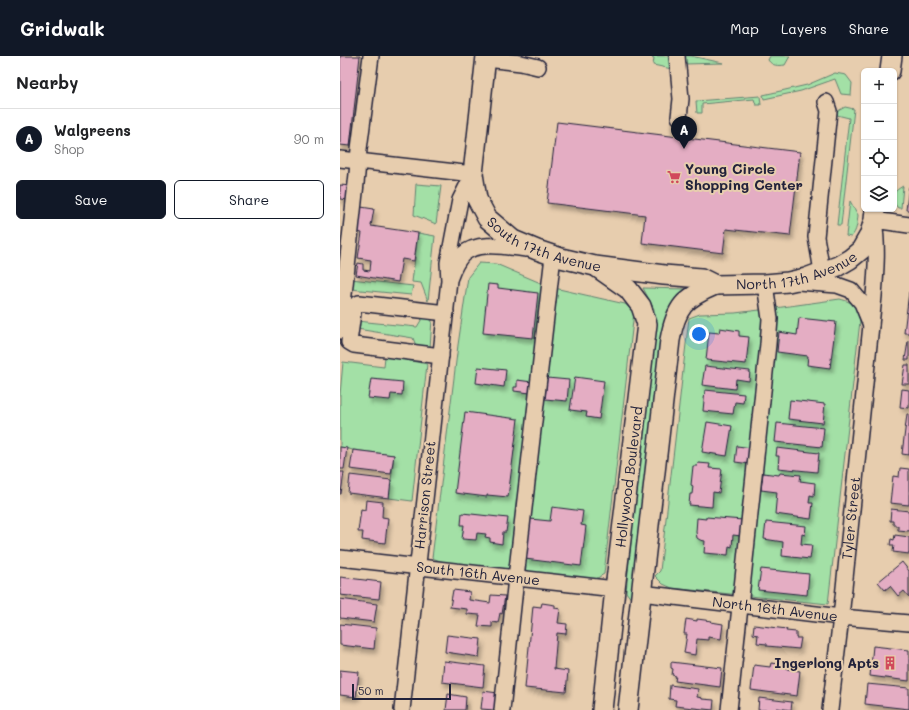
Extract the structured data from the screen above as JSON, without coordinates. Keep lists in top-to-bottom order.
{
  "streets": {
    "main road": [
      "South 17th Avenue",
      "North 17th Avenue",
      "Hollywood Boulevard",
      "Harrison Street"
    ],
    "street": ["Tyler Street", "South 16th Avenue", "North 16th Avenue"]
  },
  "crossings": [
    ["South 17th Avenue", "North 17th Avenue"],
    ["South 17th Avenue", "Hollywood Boulevard"],
    ["South 17th Avenue", "Harrison Street"],
    ["North 17th Avenue", "Hollywood Boulevard"],
    ["North 17th Avenue", "Tyler Street"],
    ["Hollywood Boulevard", "South 16th Avenue"],
    ["Hollywood Boulevard", "North 16th Avenue"],
    ["Harrison Street", "South 16th Avenue"],
    ["Tyler Street", "North 16th Avenue"]
  ],
  "places": {
    "supermarket": ["Young Circle Shopping Center"],
    "building": ["Ingerlong Apts"]
  },
  "scale_bar": "50 m",
  "page": {
    "header": "Gridwalk",
    "nav": ["Map", "Layers", "Share"],
    "heading": "Nearby",
    "map_buttons": ["+", "−"],
    "list": [
      {
        "mark": "A",
        "name": "Walgreens",
        "note": "Shop",
        "value": "90 m"
      }
    ],
    "pins": "A",
    "buttons": ["Save", "Share"],
    "scale": "50 m"
  }
}
